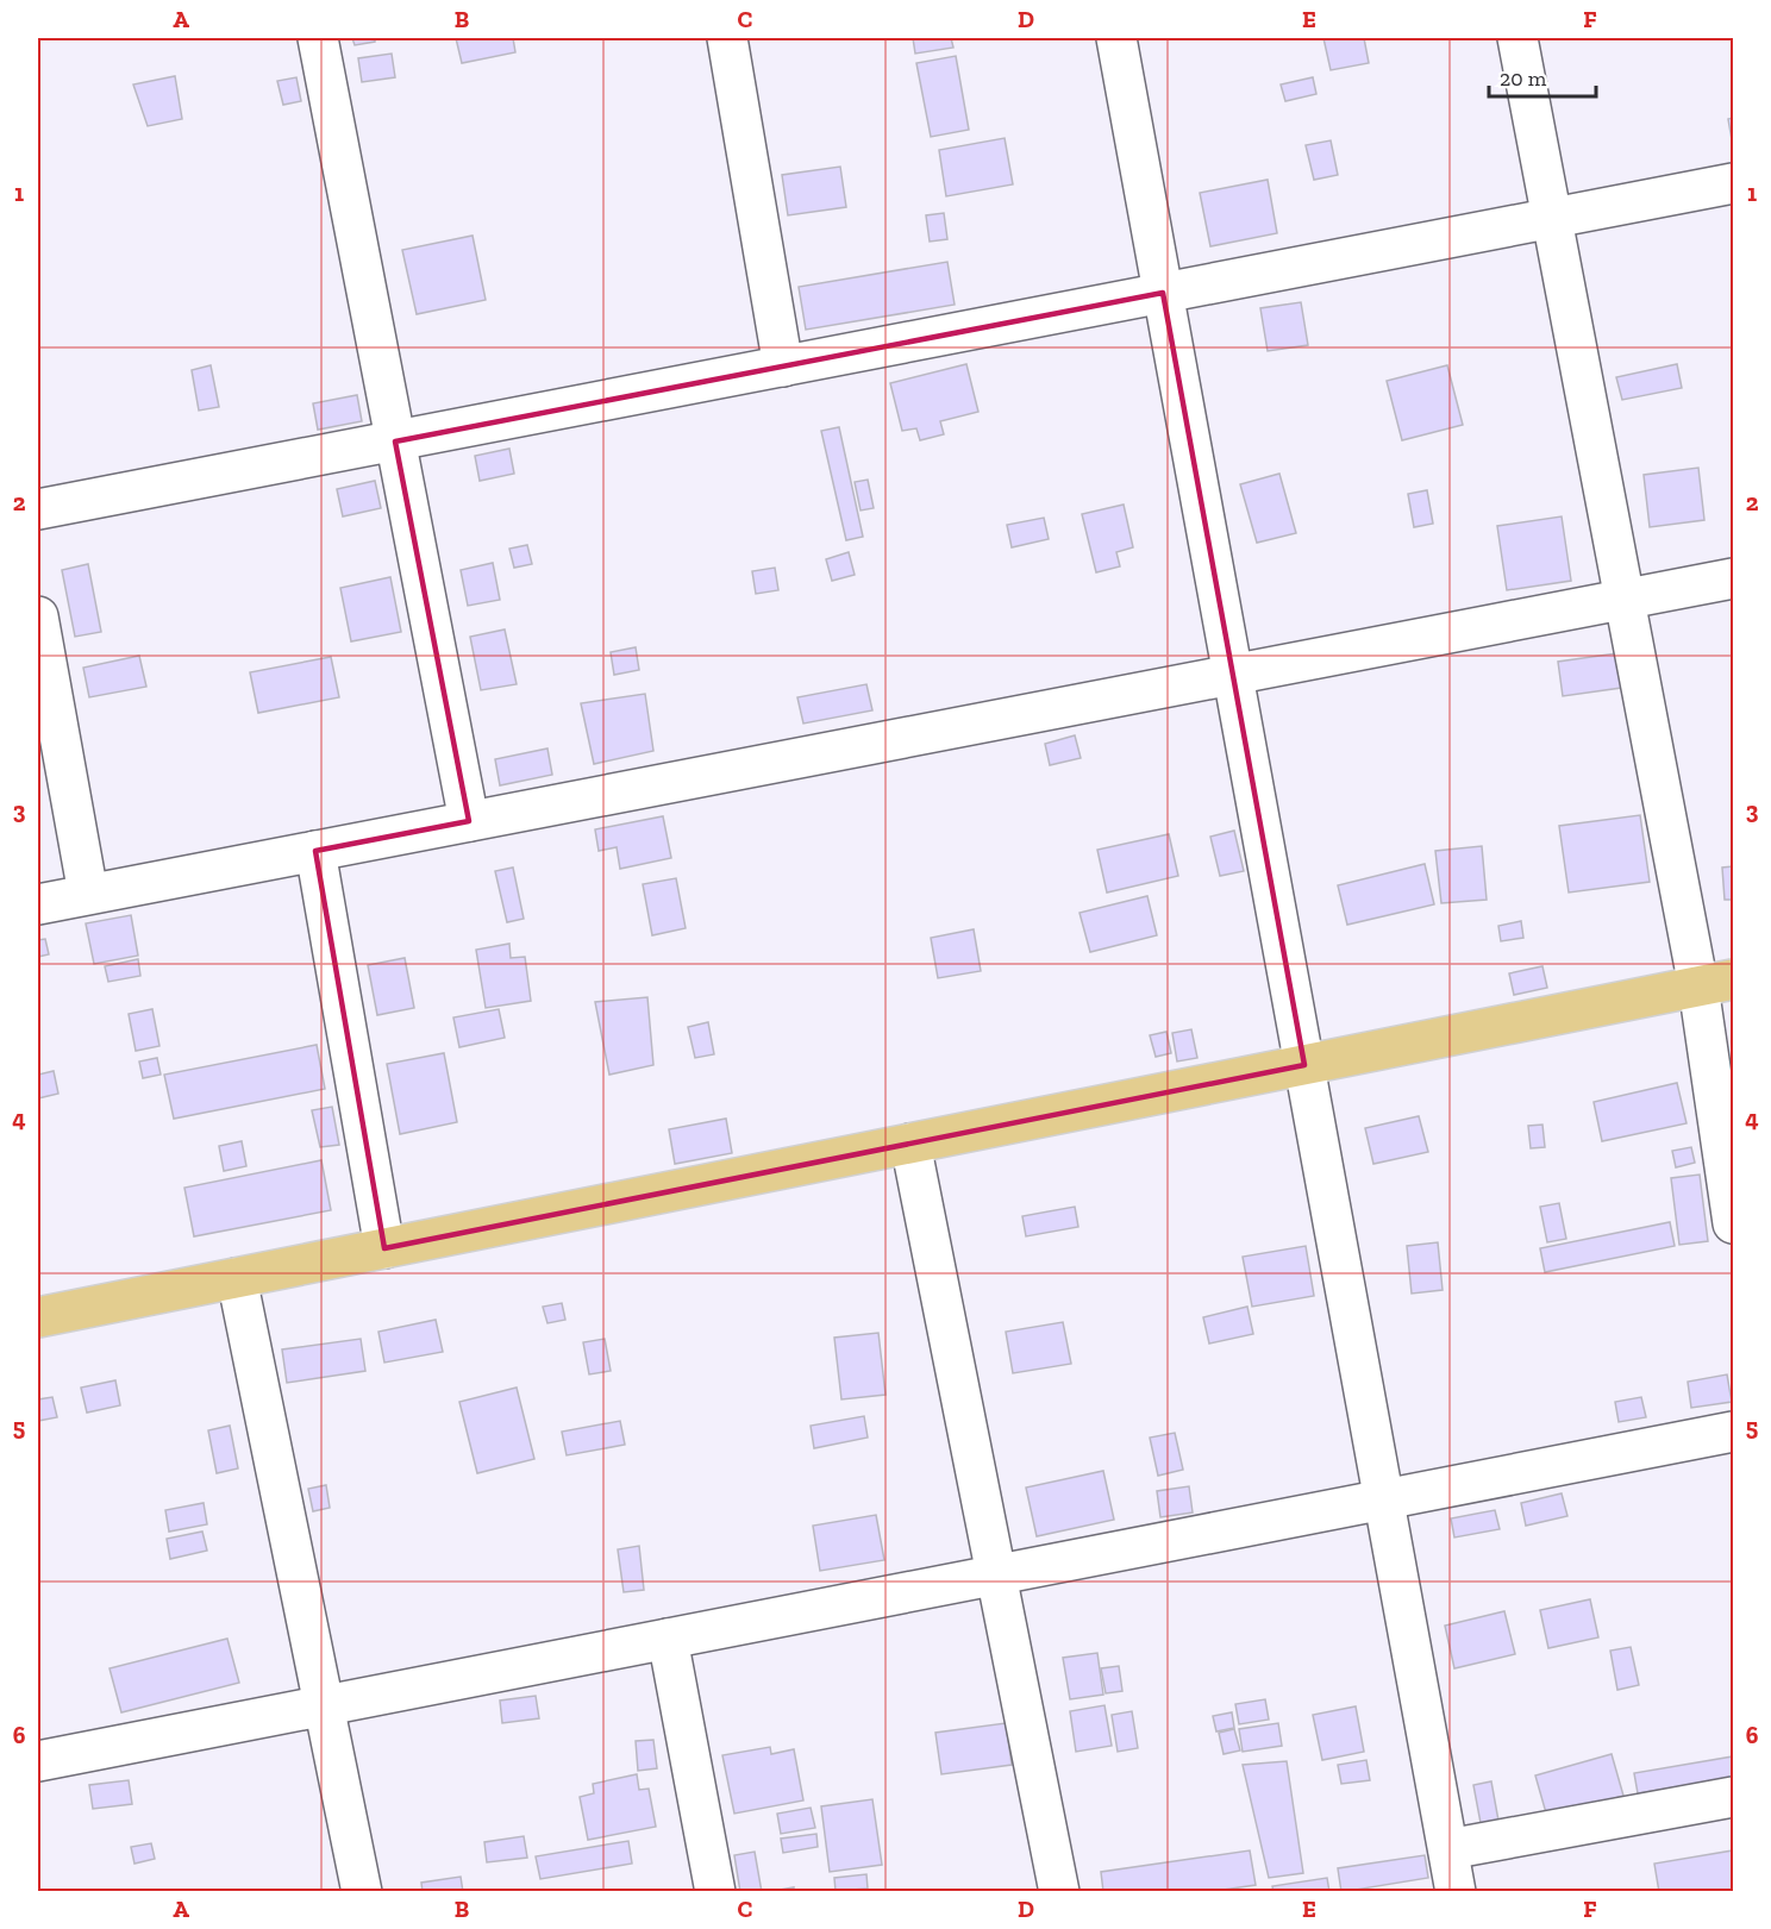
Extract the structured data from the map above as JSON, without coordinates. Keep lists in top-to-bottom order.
{
  "scale_bar": "20 m",
  "grid": {
    "columns": [
      "A",
      "B",
      "C",
      "D",
      "E",
      "F"
    ],
    "rows": [
      "1",
      "2",
      "3",
      "4",
      "5",
      "6"
    ]
  }
}
